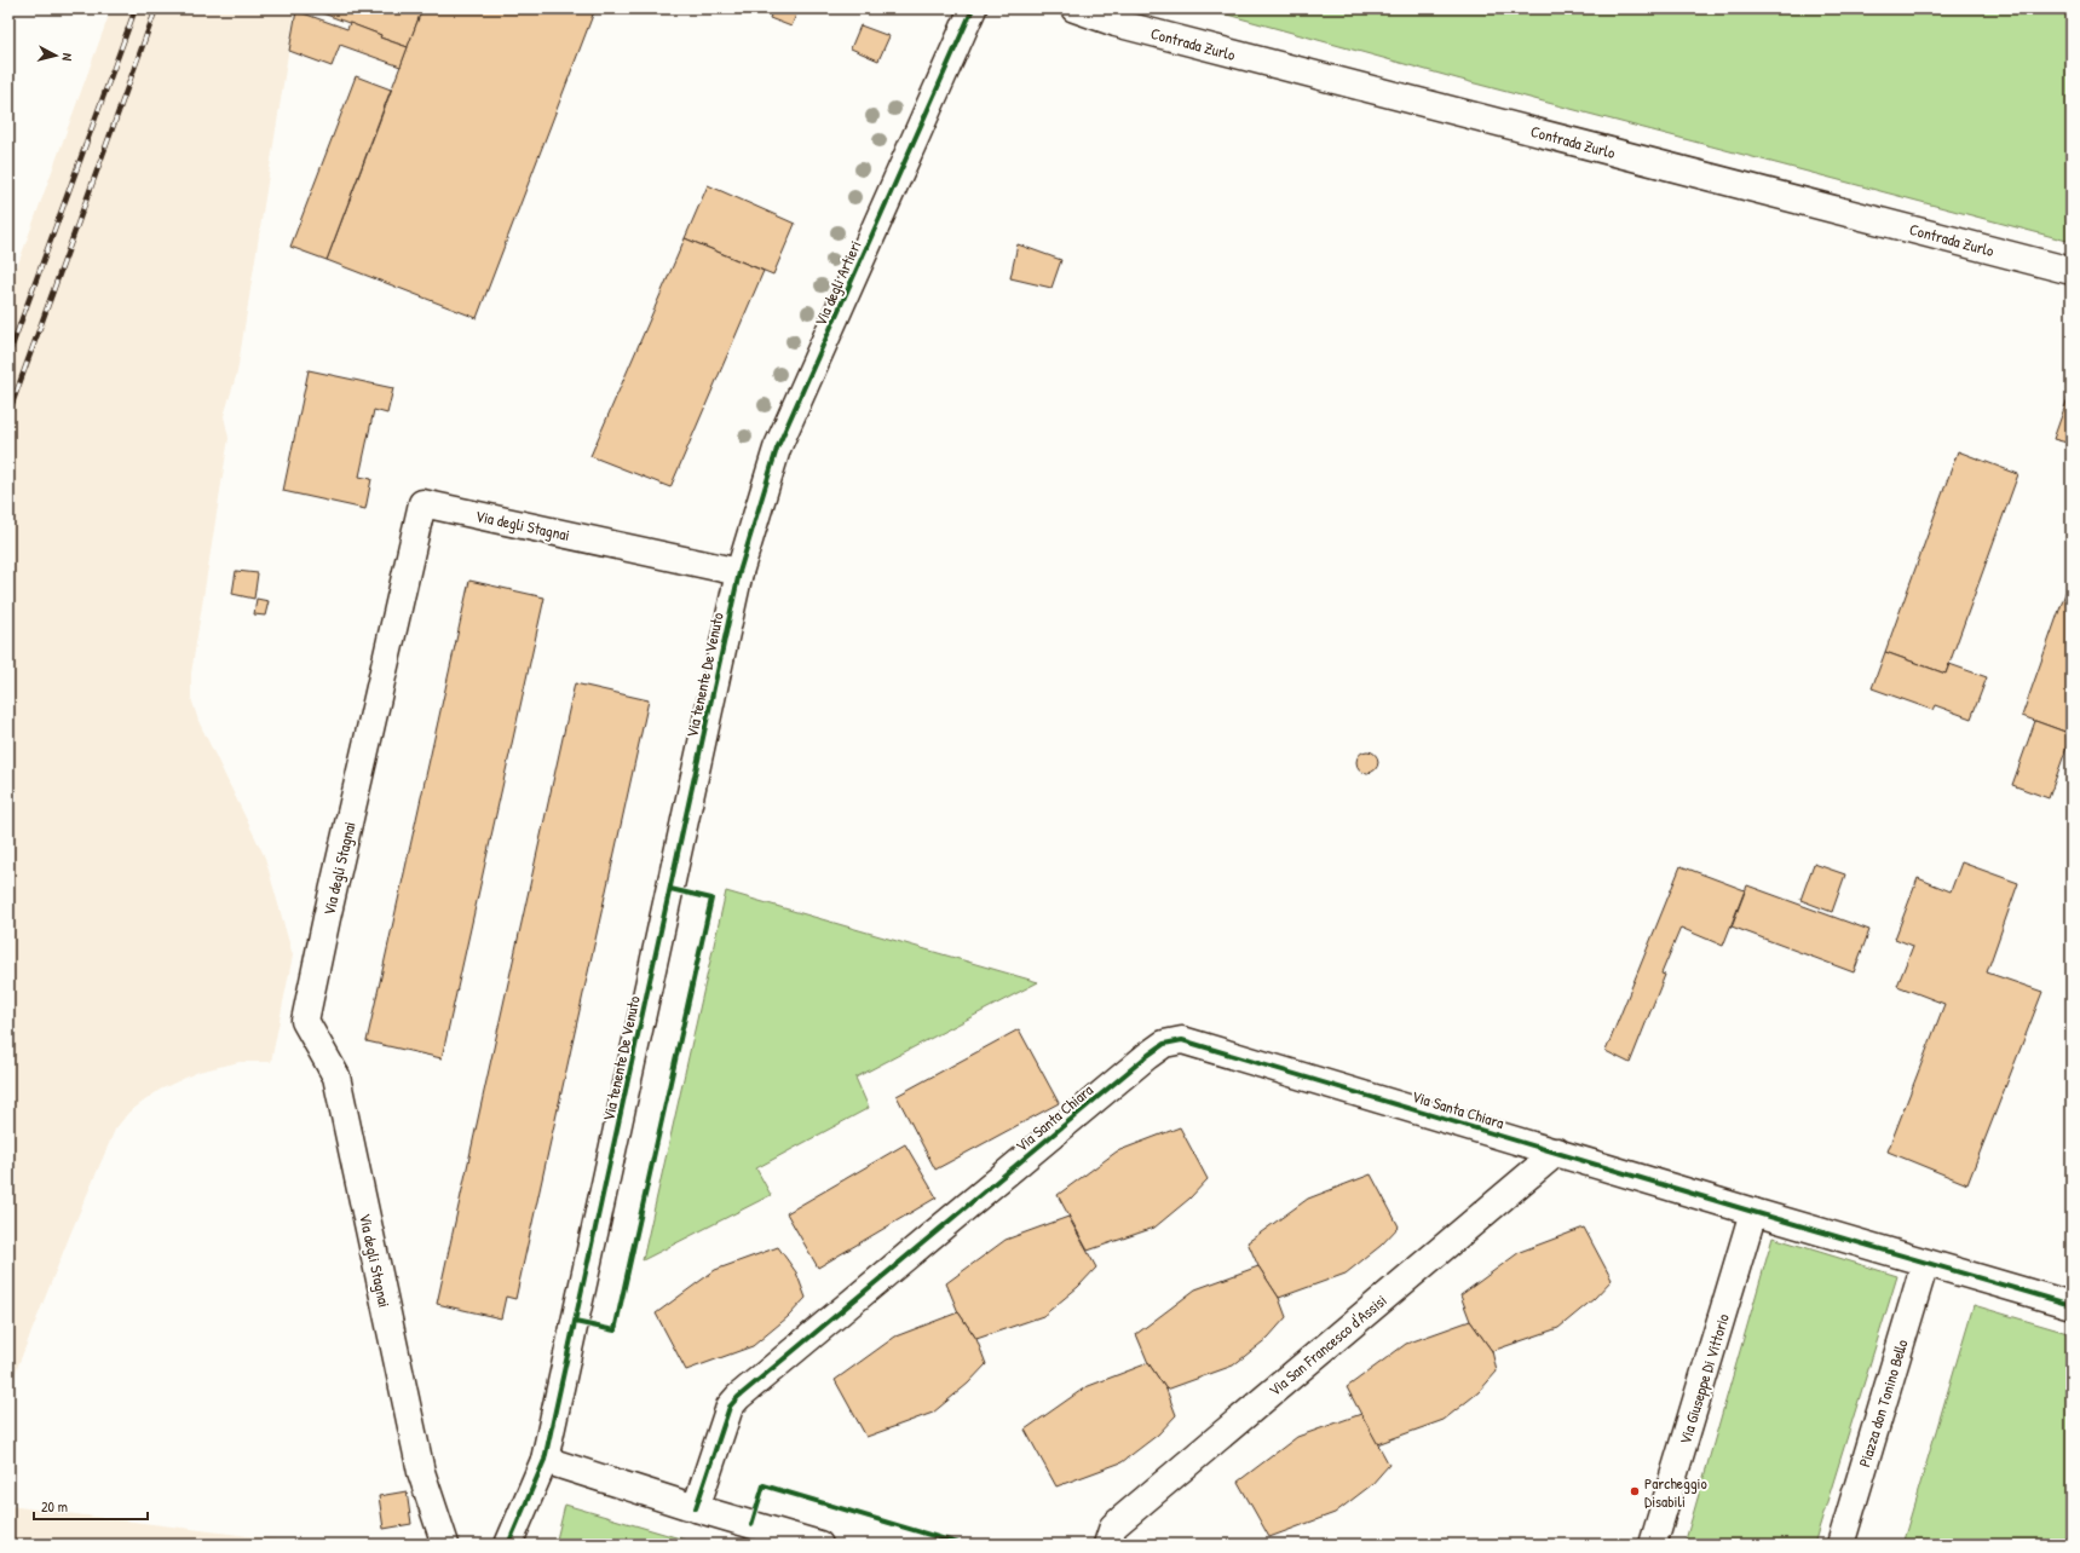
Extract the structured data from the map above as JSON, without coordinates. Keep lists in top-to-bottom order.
{
  "streets": {
    "street": [
      "Contrada Zurlo",
      "Via degli Artieri",
      "Via degli Stagnai",
      "Via tenente De Venuto",
      "Via Santa Chiara",
      "Via San Francesco d'Assisi",
      "Via Giuseppe Di Vittorio",
      "Piazza don Tonino Bello"
    ]
  },
  "crossings": [
    ["Via degli Artieri", "Via degli Stagnai"],
    ["Via degli Artieri", "Via tenente De Venuto"],
    ["Via degli Stagnai", "Via tenente De Venuto"],
    ["Via Santa Chiara", "Via San Francesco d'Assisi"],
    ["Via Santa Chiara", "Via Giuseppe Di Vittorio"],
    ["Via Santa Chiara", "Piazza don Tonino Bello"]
  ],
  "places": ["Parcheggio Disabili"],
  "scale_bar": "20 m",
  "north": "right"
}
